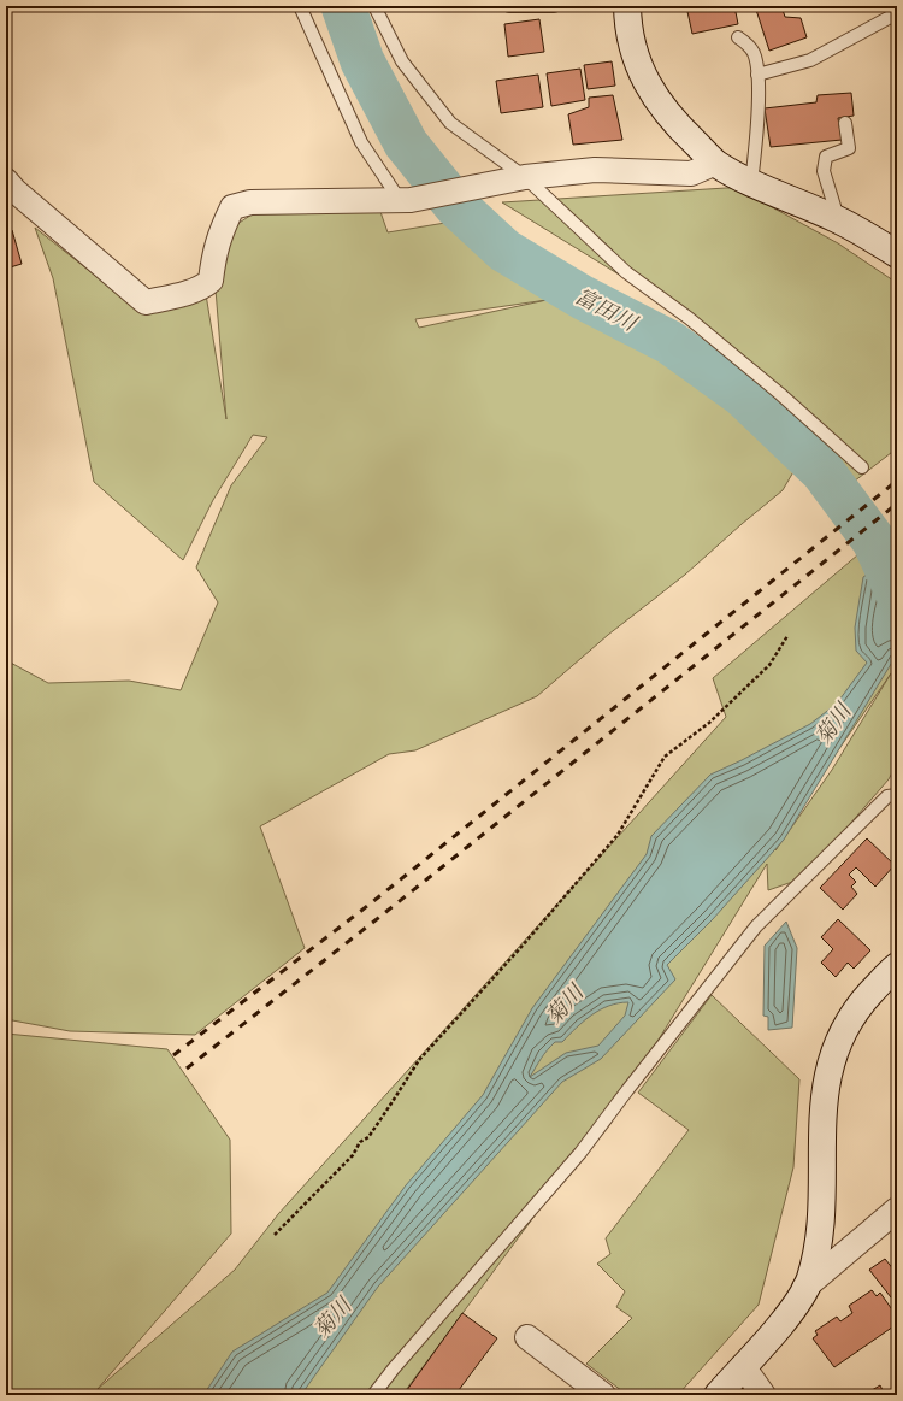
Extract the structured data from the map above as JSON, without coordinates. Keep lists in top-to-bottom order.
{
  "water": ["富田川", "菊川"]
}
